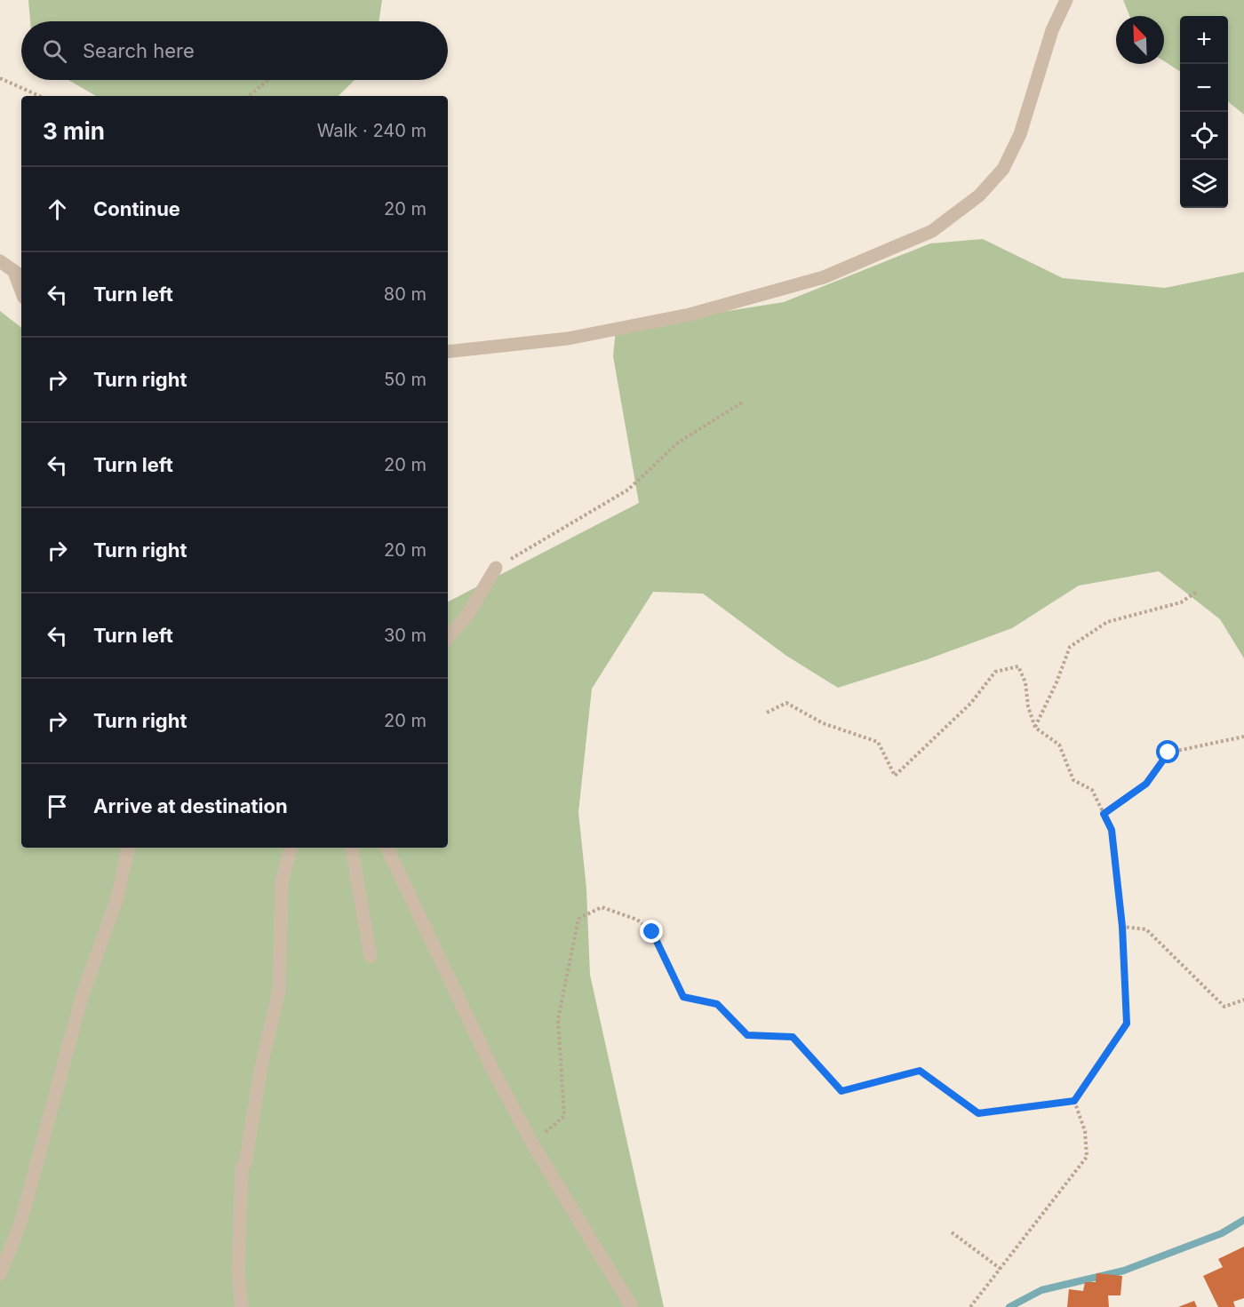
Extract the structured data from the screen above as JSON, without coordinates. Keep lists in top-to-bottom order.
{
  "north": "top left",
  "page": {
    "map_buttons": ["+", "−"],
    "search": "Search here",
    "heading": ["3 min", "Walk · 240 m"],
    "list": [
      ["Continue", "20 m"],
      ["Turn left", "80 m"],
      ["Turn right", "50 m"],
      ["Turn left", "20 m"],
      ["Turn right", "20 m"],
      ["Turn left", "30 m"],
      ["Turn right", "20 m"],
      "Arrive at destination"
    ]
  }
}
